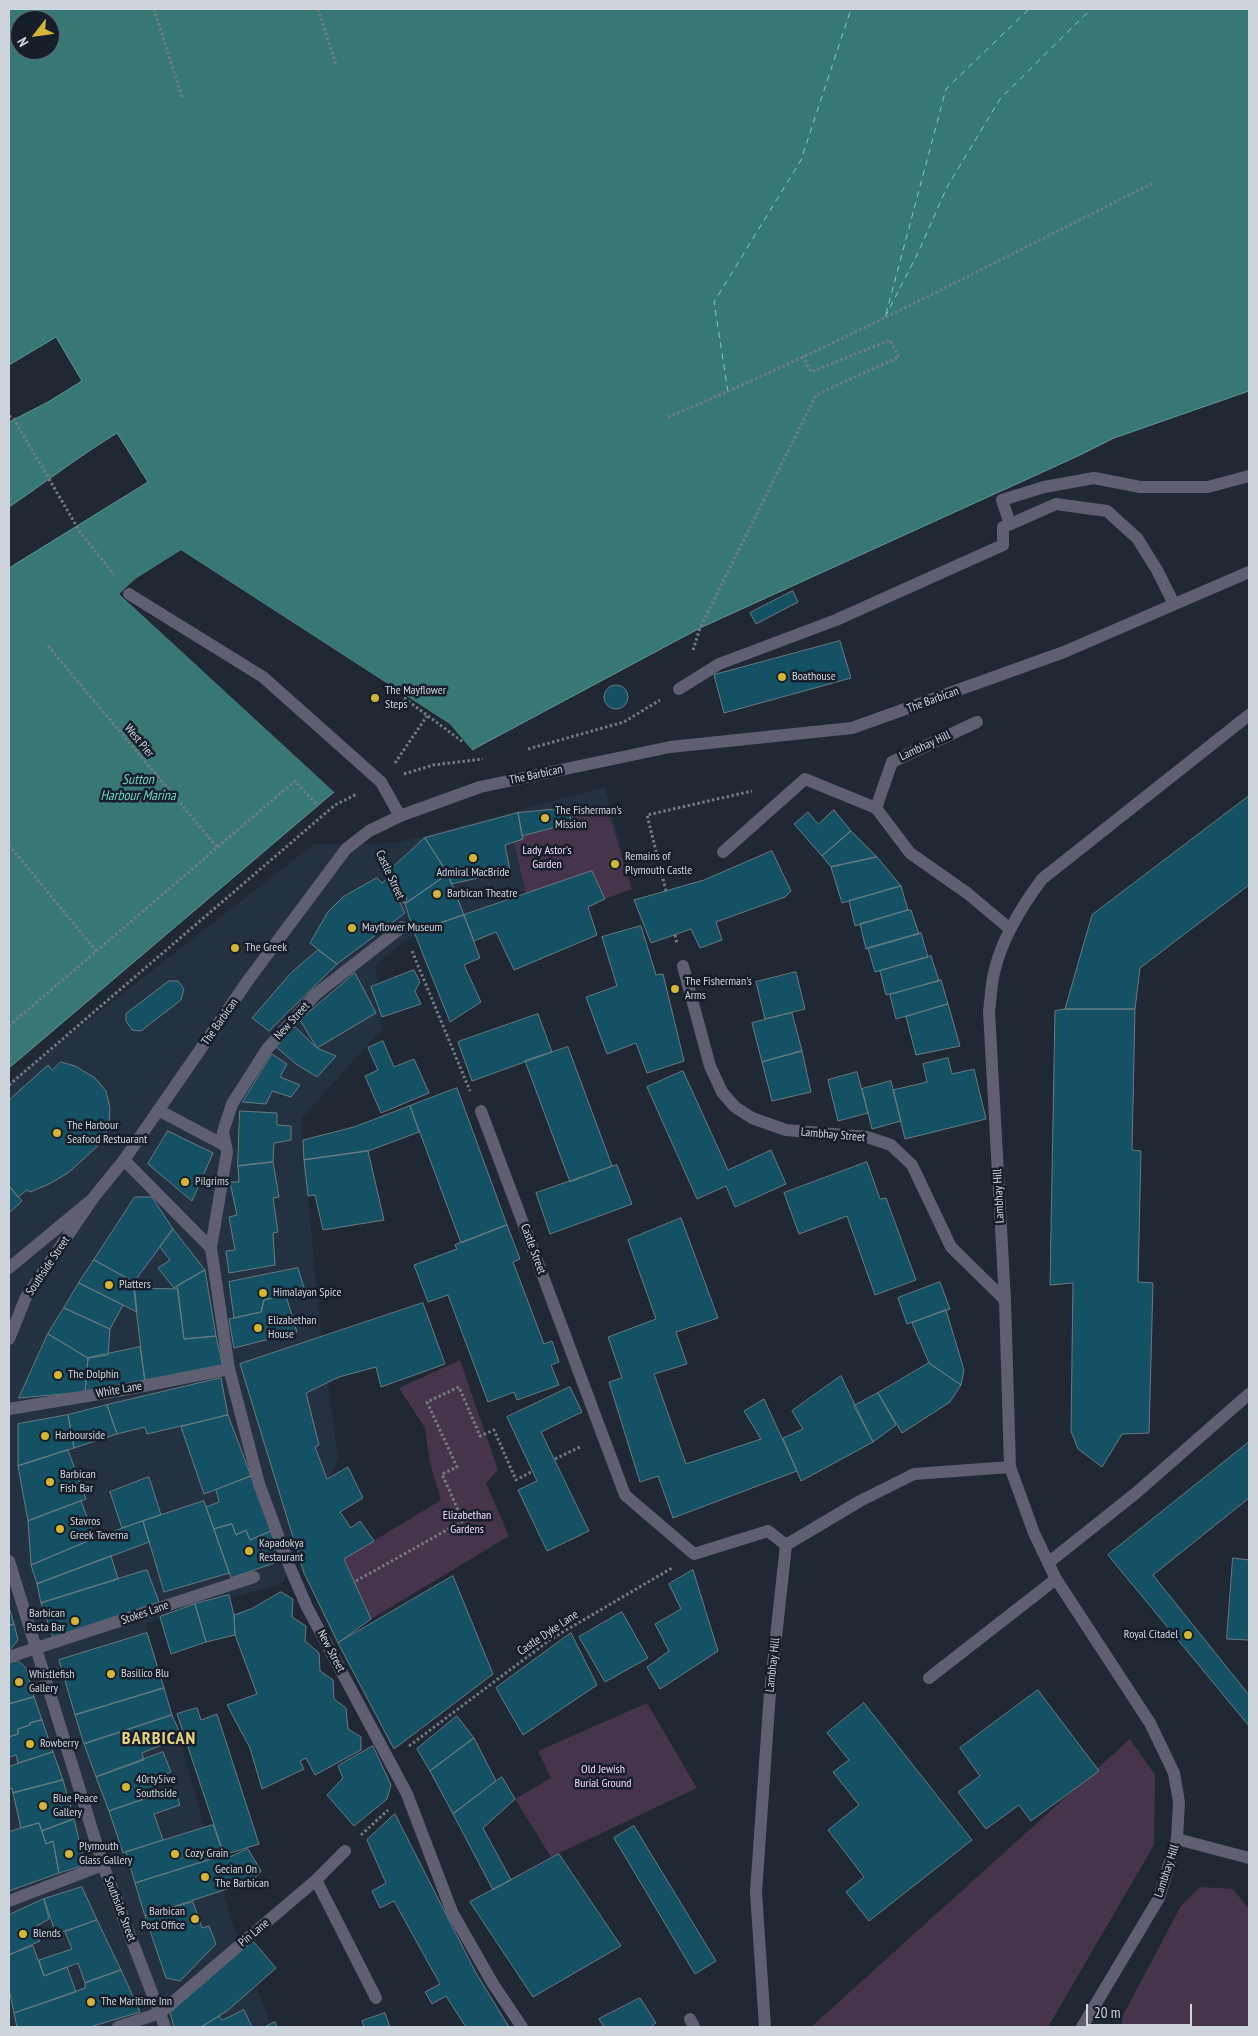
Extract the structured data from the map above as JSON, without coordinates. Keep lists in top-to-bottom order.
{
  "streets": {
    "street": [
      "The Barbican",
      "Lambhay Hill",
      "Castle Street",
      "New Street",
      "Lambhay Street",
      "Southside Street",
      "White Lane",
      "Stokes Lane",
      "Pin Lane"
    ],
    "path": ["West Pier", "Castle Dyke Lane"]
  },
  "crossings": [
    ["The Barbican", "Castle Street"],
    ["The Barbican", "Southside Street"],
    ["Lambhay Hill", "Castle Street"],
    ["Lambhay Hill", "Lambhay Street"],
    ["Castle Street", "New Street"],
    ["Castle Street", "Castle Dyke Lane"],
    ["New Street", "White Lane"],
    ["Southside Street", "Stokes Lane"],
    ["Southside Street", "Pin Lane"]
  ],
  "districts": ["BARBICAN"],
  "water": ["Sutton Harbour Marina"],
  "parks": ["Lady Astor's Garden", "Elizabethan Gardens", "Old Jewish Burial Ground"],
  "places": [
    "Boathouse",
    "The Mayflower Steps",
    "The Fisherman's Mission",
    "Admiral MacBride",
    "Remains of Plymouth Castle",
    "Barbican Theatre",
    "Mayflower Museum",
    "The Greek",
    "The Fisherman's Arms",
    "The Harbour Seafood Restuarant",
    "Pilgrims",
    "Platters",
    "Himalayan Spice",
    "Elizabethan House",
    "The Dolphin",
    "Harbourside",
    "Barbican Fish Bar",
    "Stavros Greek Taverna",
    "Kapadokya Restaurant",
    "Barbican Pasta Bar",
    "Royal Citadel",
    "Basilico Blu",
    "Whistlefish Gallery",
    "Rowberry",
    "40rty5ive Southside",
    "Blue Peace Gallery",
    "Plymouth Glass Gallery",
    "Cozy Grain",
    "Gecian On The Barbican",
    "Barbican Post Office",
    "Blends",
    "The Maritime Inn"
  ],
  "scale_bar": "20 m",
  "north": "bottom left"
}
